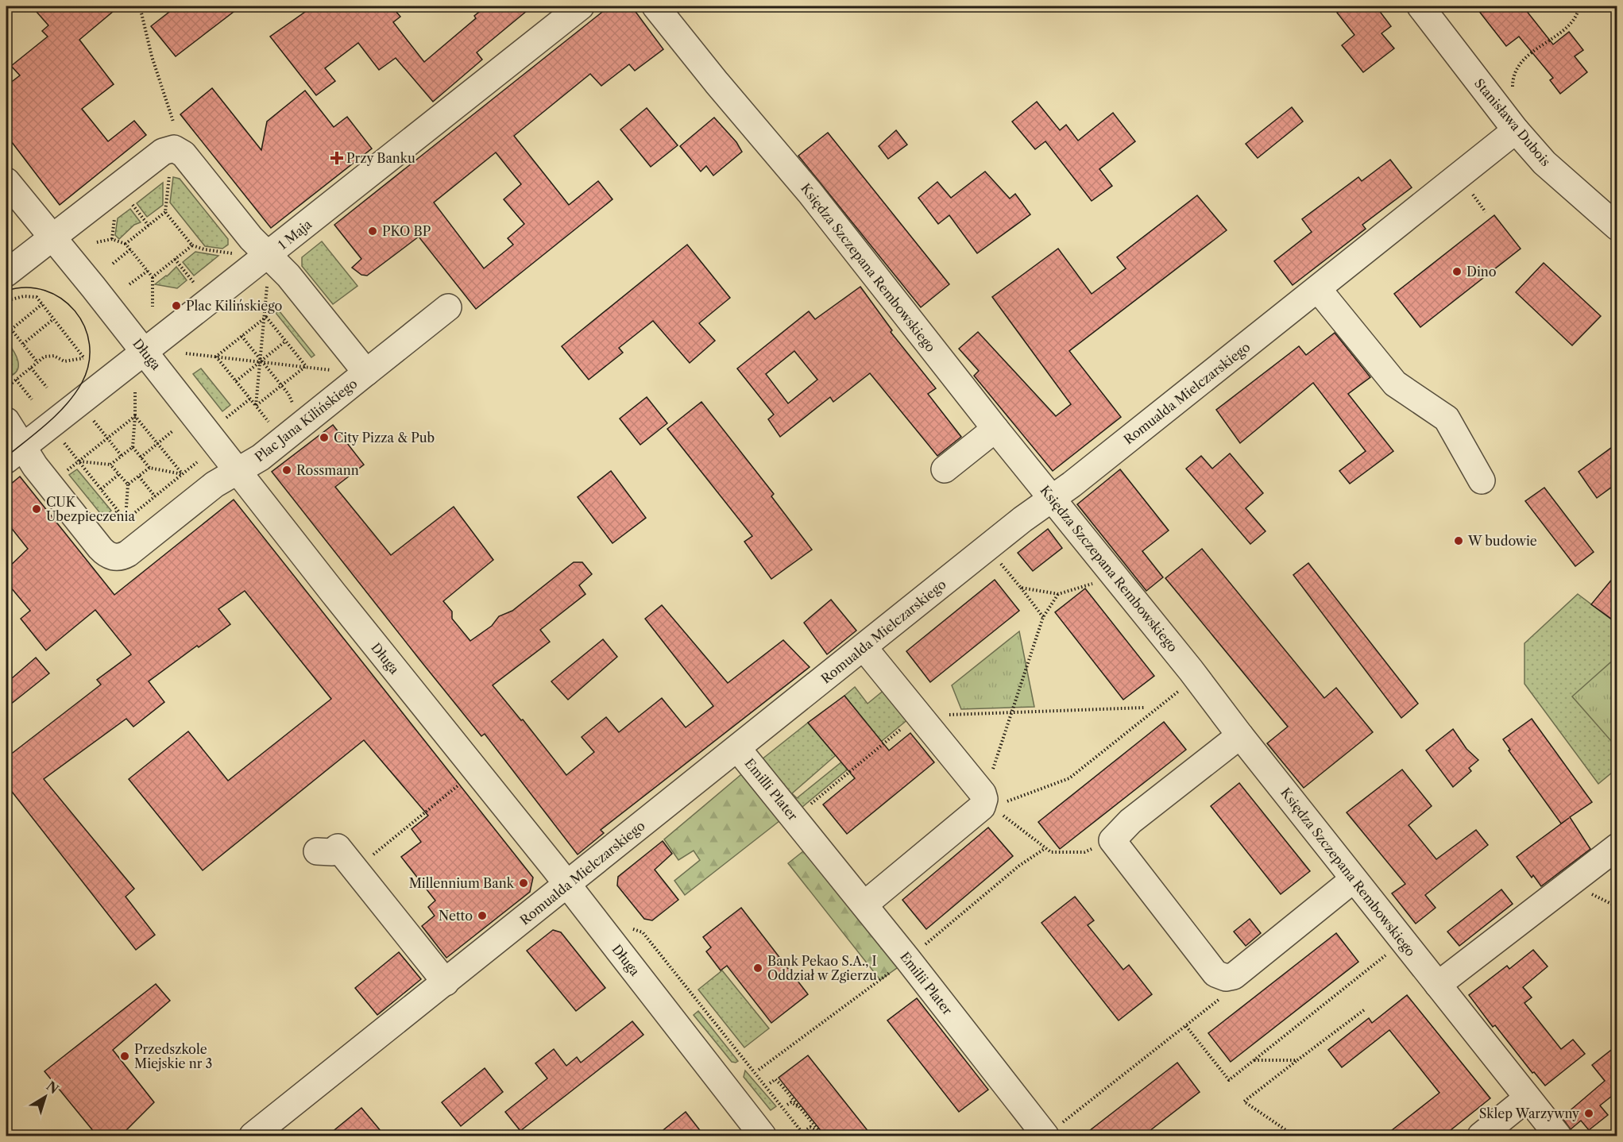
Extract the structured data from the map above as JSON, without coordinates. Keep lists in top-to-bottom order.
{
  "streets": {
    "street": [
      "Stanisława Dubois",
      "1 Maja",
      "Księdza Szczepana Rembowskiego",
      "Długa",
      "Romualda Mielczarskiego",
      "Plac Jana Kilińskiego",
      "Emilli Plater",
      "Emilii Plater"
    ]
  },
  "crossings": [
    ["Stanisława Dubois", "Romualda Mielczarskiego"],
    ["1 Maja", "Długa"],
    ["1 Maja", "Plac Jana Kilińskiego"],
    ["Księdza Szczepana Rembowskiego", "Romualda Mielczarskiego"],
    ["Długa", "Romualda Mielczarskiego"],
    ["Długa", "Plac Jana Kilińskiego"],
    ["Romualda Mielczarskiego", "Emilli Plater"],
    ["Emilli Plater", "Emilii Plater"]
  ],
  "places": {
    "health": ["Przy Banku"],
    "other": [
      "PKO BP",
      "Dino",
      "Plac Kilińskiego",
      "City Pizza & Pub",
      "Rossmann",
      "CUK Ubezpieczenia",
      "W budowie",
      "Millennium Bank",
      "Netto",
      "Bank Pekao S.A., I Oddział w Zgierzu",
      "Przedszkole Miejskie nr 3",
      "Sklep Warzywny"
    ]
  },
  "north": "top right"
}
